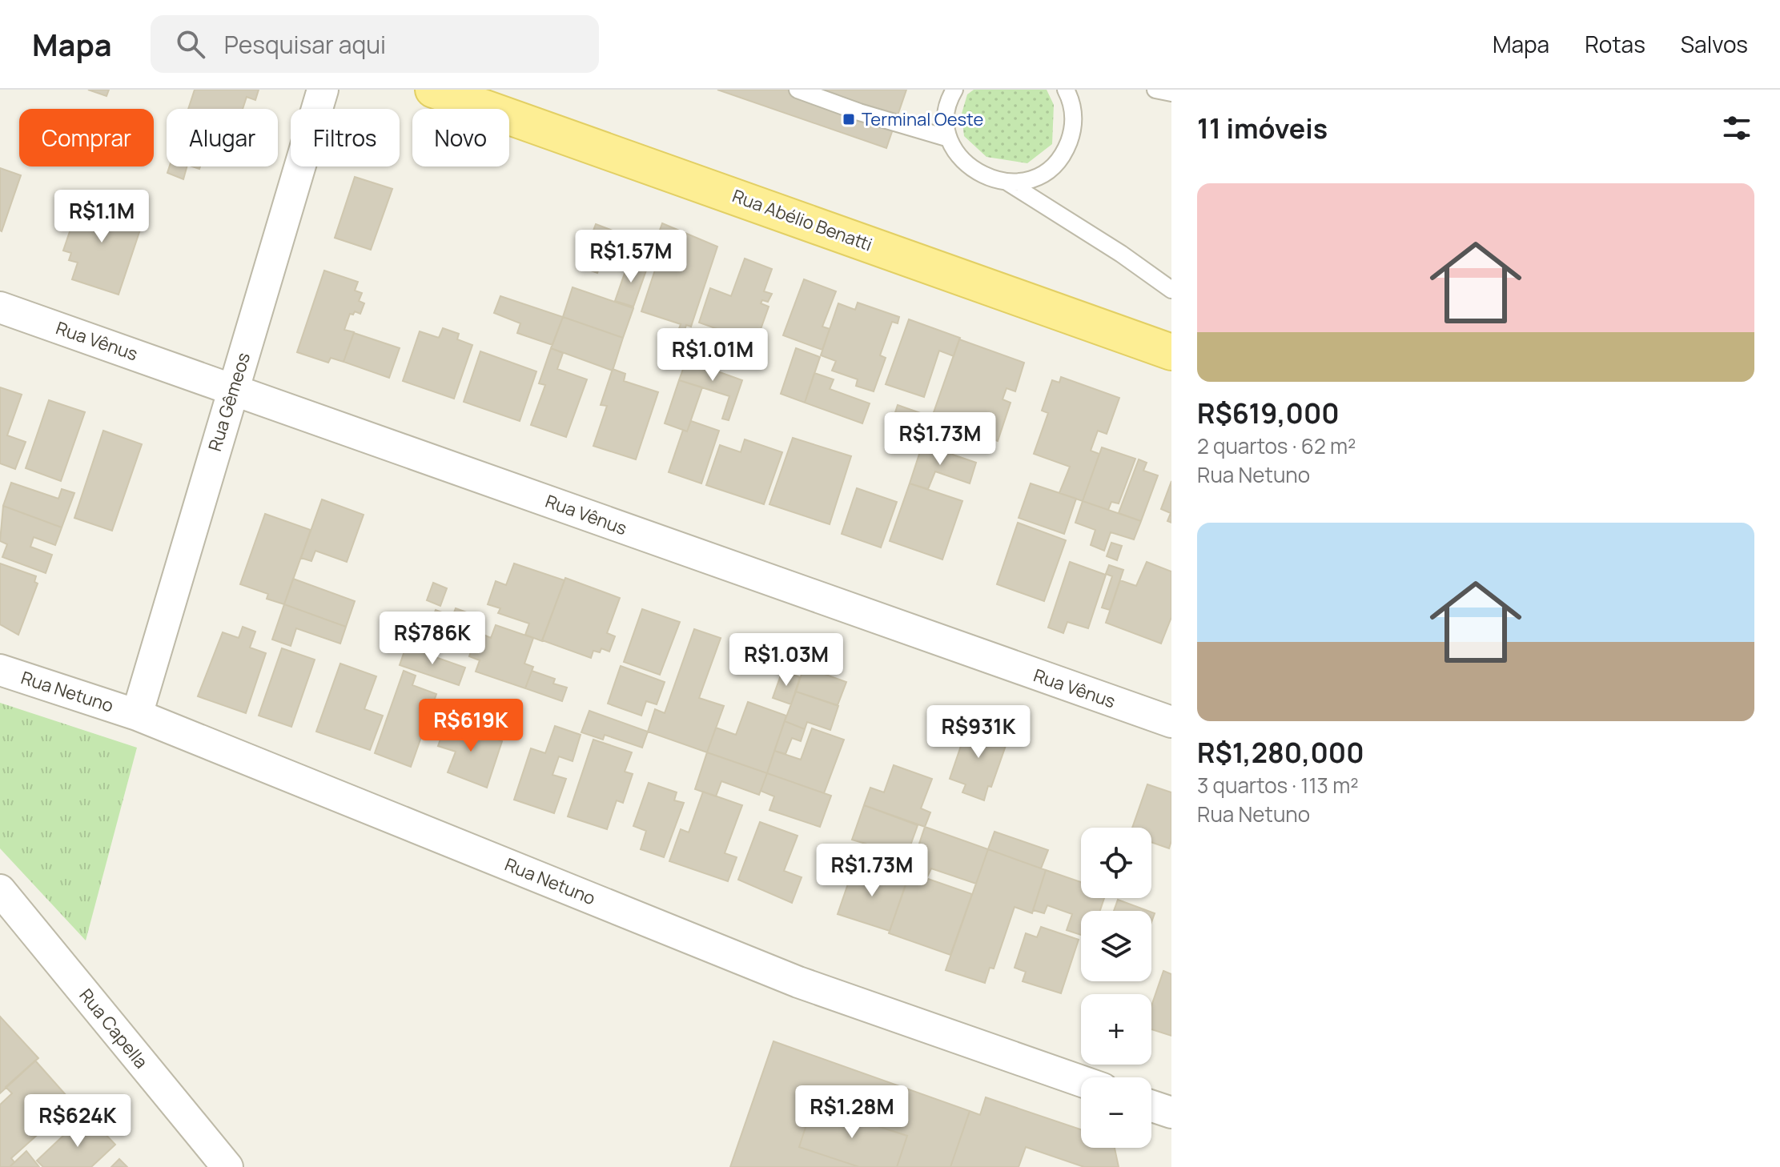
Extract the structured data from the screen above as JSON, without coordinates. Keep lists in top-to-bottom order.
{
  "streets": {
    "main road": ["Rua Abélio Benatti"],
    "street": [
      "Rua Vênus",
      "Rua Gêmeos",
      "Rua Netuno",
      "Rua Capella"
    ]
  },
  "crossings": [
    ["Rua Vênus", "Rua Gêmeos"],
    ["Rua Gêmeos", "Rua Netuno"]
  ],
  "places": {
    "transit": ["Terminal Oeste"]
  },
  "page": {
    "header": "Mapa",
    "search": "Pesquisar aqui",
    "nav": ["Mapa", "Rotas", "Salvos"],
    "heading": "11 imóveis",
    "chip": [
      "Comprar",
      "Alugar",
      "Filtros",
      "Novo"
    ],
    "list": [
      {
        "name": "R$619,000",
        "note": "2 quartos · 62 m² · Rua Netuno"
      },
      {
        "name": "R$1,280,000",
        "note": "3 quartos · 113 m² · Rua Netuno"
      }
    ],
    "price": [
      "R$1.1M",
      "R$1.57M",
      "R$1.01M",
      "R$1.73M",
      "R$786K",
      "R$1.03M",
      "R$619K",
      "R$931K",
      "R$1.73M",
      "R$1.28M",
      "R$624K"
    ],
    "map_buttons": ["+", "−"]
  }
}
